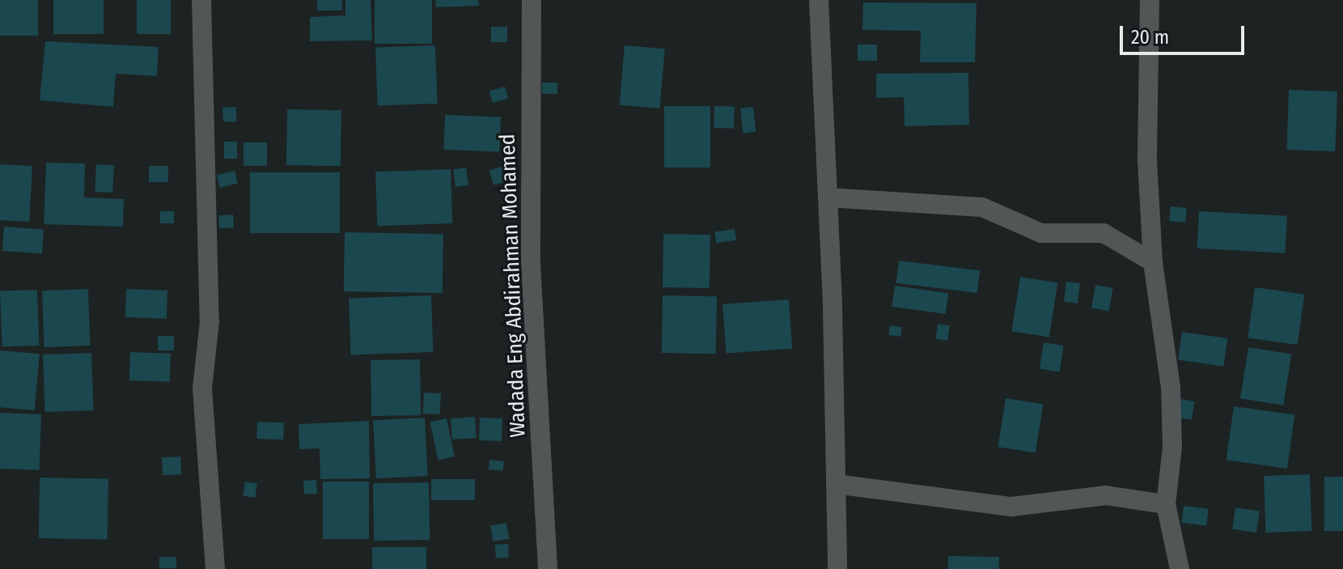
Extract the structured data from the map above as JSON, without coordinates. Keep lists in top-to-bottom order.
{
  "streets": {
    "street": ["Wadada Eng Abdirahman Mohamed"]
  },
  "scale_bar": "20 m"
}
